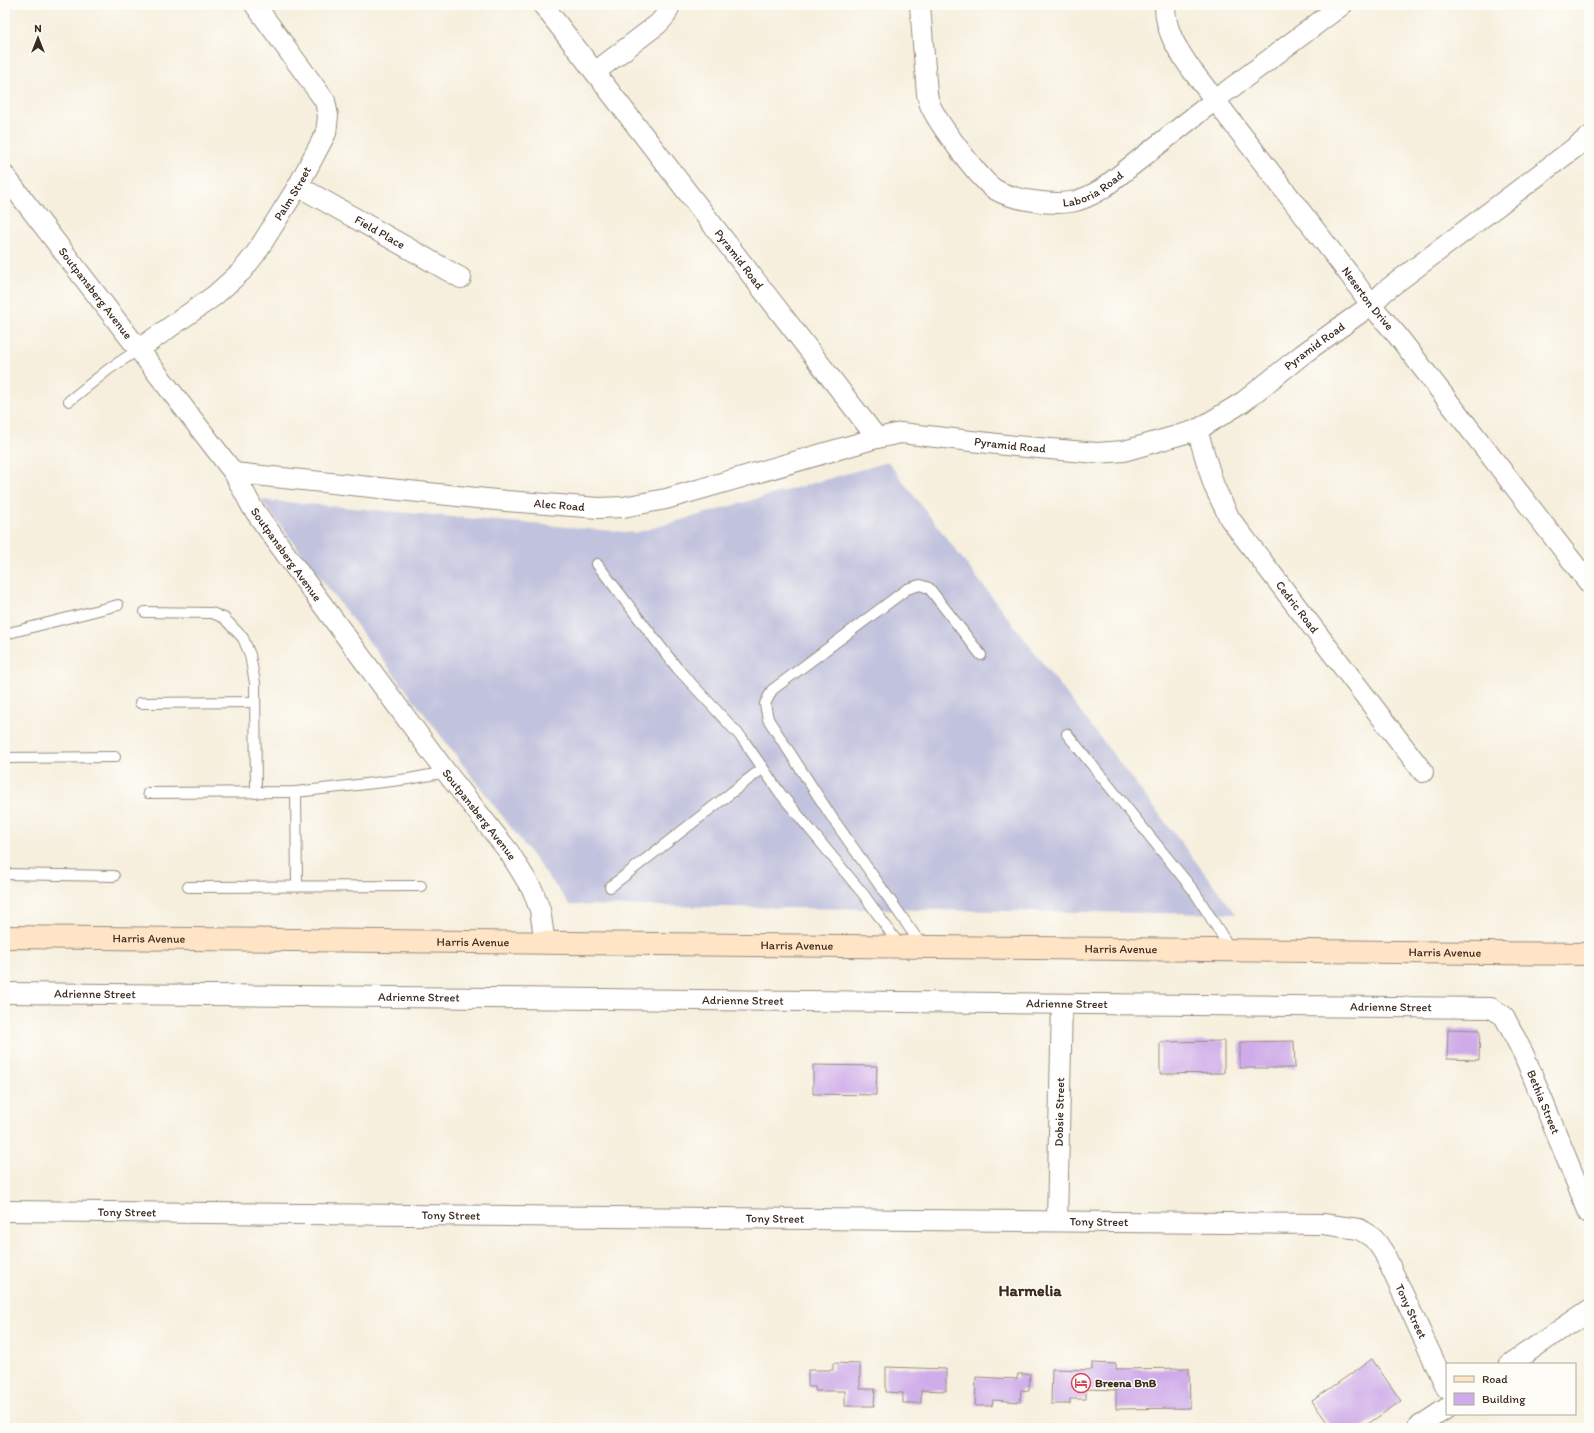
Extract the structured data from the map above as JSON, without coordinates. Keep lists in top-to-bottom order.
{
  "streets": {
    "main road": ["Harris Avenue"],
    "street": [
      "Laboria Road",
      "Palm Street",
      "Field Place",
      "Pyramid Road",
      "Soutpansberg Avenue",
      "Neserton Drive",
      "Alec Road",
      "Cedric Road",
      "Adrienne Street",
      "Bethia Street",
      "Dobsie Street",
      "Tony Street"
    ]
  },
  "crossings": [
    ["Laboria Road", "Neserton Drive"],
    ["Palm Street", "Field Place"],
    ["Palm Street", "Soutpansberg Avenue"],
    ["Pyramid Road", "Neserton Drive"],
    ["Pyramid Road", "Alec Road"],
    ["Pyramid Road", "Cedric Road"],
    ["Soutpansberg Avenue", "Alec Road"],
    ["Soutpansberg Avenue", "Harris Avenue"],
    ["Adrienne Street", "Bethia Street"],
    ["Adrienne Street", "Dobsie Street"],
    ["Dobsie Street", "Tony Street"]
  ],
  "districts": ["Harmelia"],
  "places": {
    "hotel": ["Breena BnB"]
  },
  "legend": ["Road", "Building"],
  "north": "top"
}
